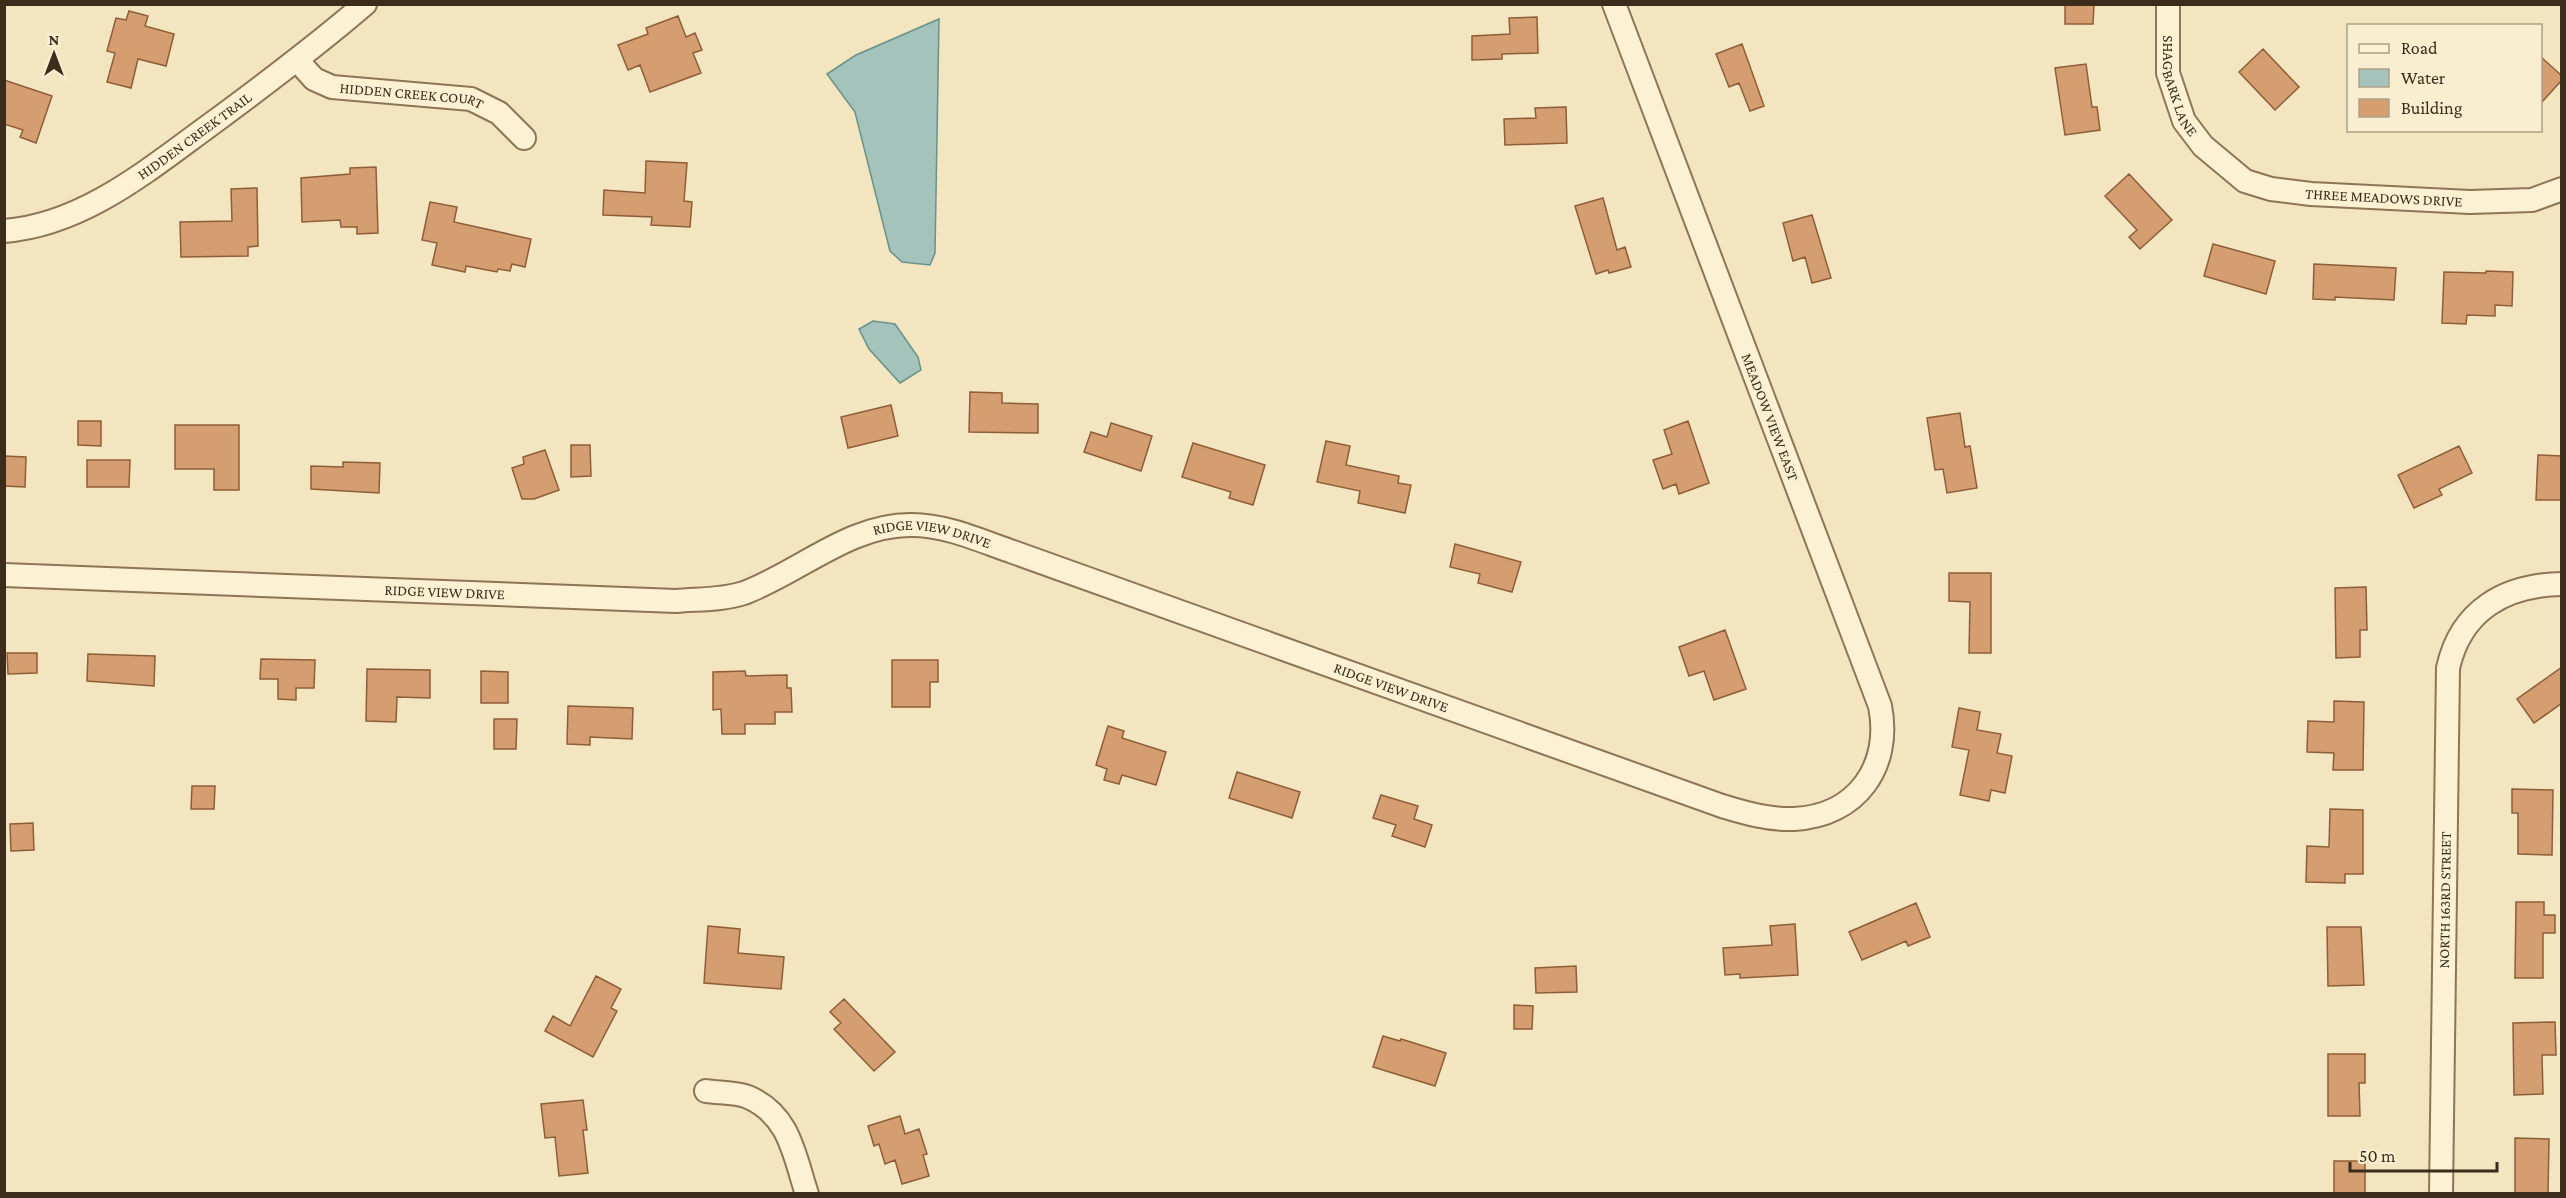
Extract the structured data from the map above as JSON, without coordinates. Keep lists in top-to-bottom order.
{
  "streets": {
    "street": [
      "SHAGBARK LANE",
      "HIDDEN CREEK COURT",
      "HIDDEN CREEK TRAIL",
      "THREE MEADOWS DRIVE",
      "MEADOW VIEW EAST",
      "RIDGE VIEW DRIVE",
      "NORTH 163RD STREET"
    ]
  },
  "crossings": [
    ["SHAGBARK LANE", "THREE MEADOWS DRIVE"],
    ["HIDDEN CREEK COURT", "HIDDEN CREEK TRAIL"],
    ["MEADOW VIEW EAST", "RIDGE VIEW DRIVE"]
  ],
  "legend": ["Road", "Water", "Building"],
  "scale_bar": "50 m",
  "north": "top"
}
